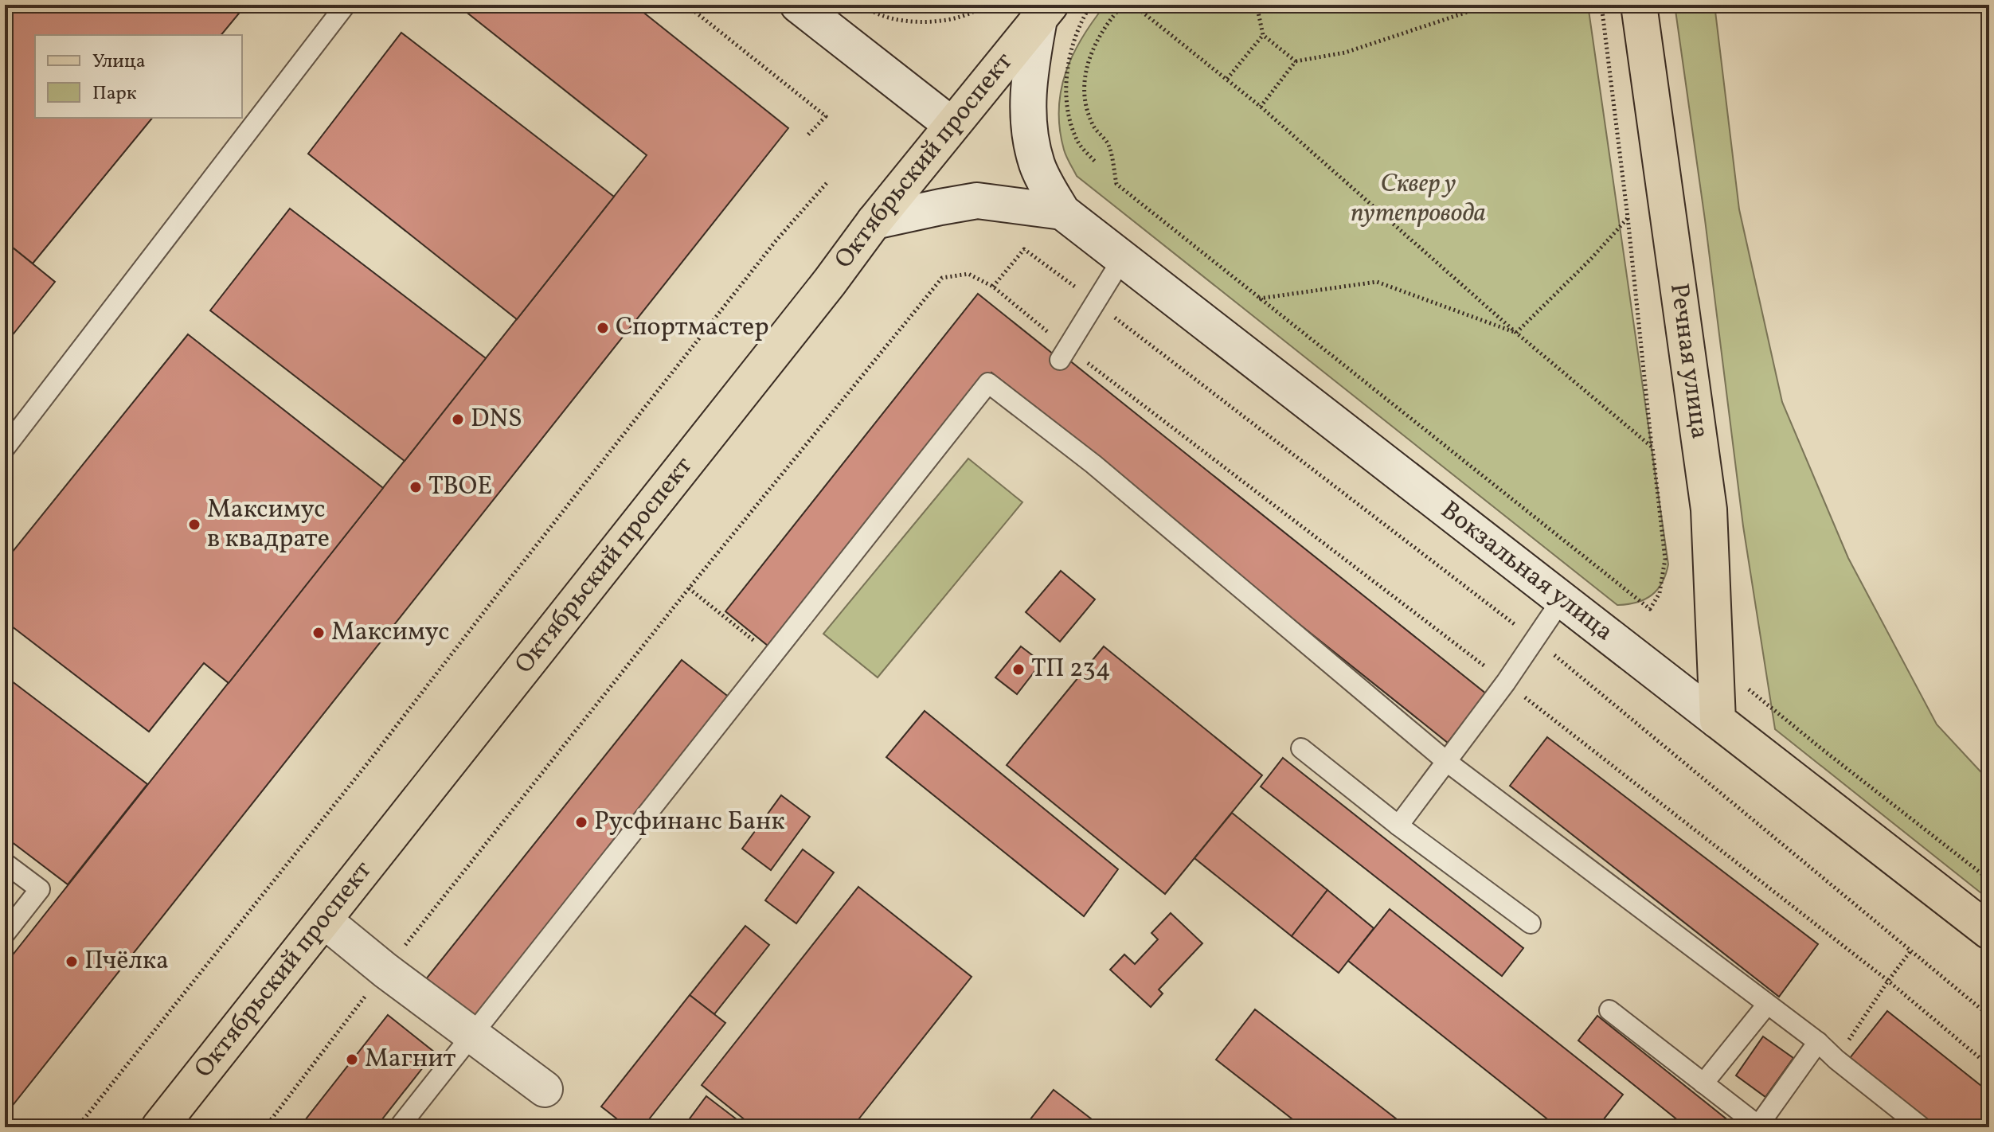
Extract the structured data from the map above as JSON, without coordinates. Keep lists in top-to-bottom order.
{
  "streets": {
    "main road": ["Октябрьский проспект", "Речная улица", "Вокзальная улица"]
  },
  "crossings": [
    ["Октябрьский проспект", "Вокзальная улица"],
    ["Речная улица", "Вокзальная улица"]
  ],
  "parks": ["Сквер у путепровода"],
  "places": [
    "Спортмастер",
    "DNS",
    "ТВОЕ",
    "Максимус в квадрате",
    "Максимус",
    "ТП 234",
    "Русфинанс Банк",
    "Пчёлка",
    "Магнит"
  ],
  "legend": ["Улица", "Парк"]
}
